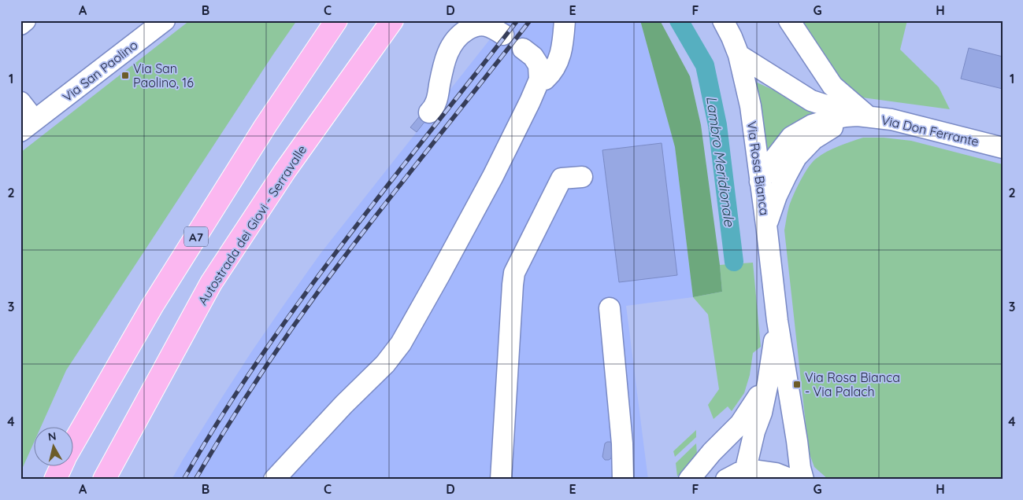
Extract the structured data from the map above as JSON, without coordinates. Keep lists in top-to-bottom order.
{
  "streets": {
    "highway": ["Autostrada dei Giovi - Serravalle", "A7"],
    "street": ["Via San Paolino", "Via Don Ferrante", "Via Rosa Bianca"]
  },
  "crossings": [
    ["Via Don Ferrante", "Via Rosa Bianca"]
  ],
  "water": ["Lambro Meridionale"],
  "places": {
    "transit": ["Via San Paolino, 16", "Via Rosa Bianca - Via Palach"]
  },
  "north": "top",
  "grid": {
    "columns": [
      "A",
      "B",
      "C",
      "D",
      "E",
      "F",
      "G",
      "H"
    ],
    "rows": [
      "1",
      "2",
      "3",
      "4"
    ]
  }
}
